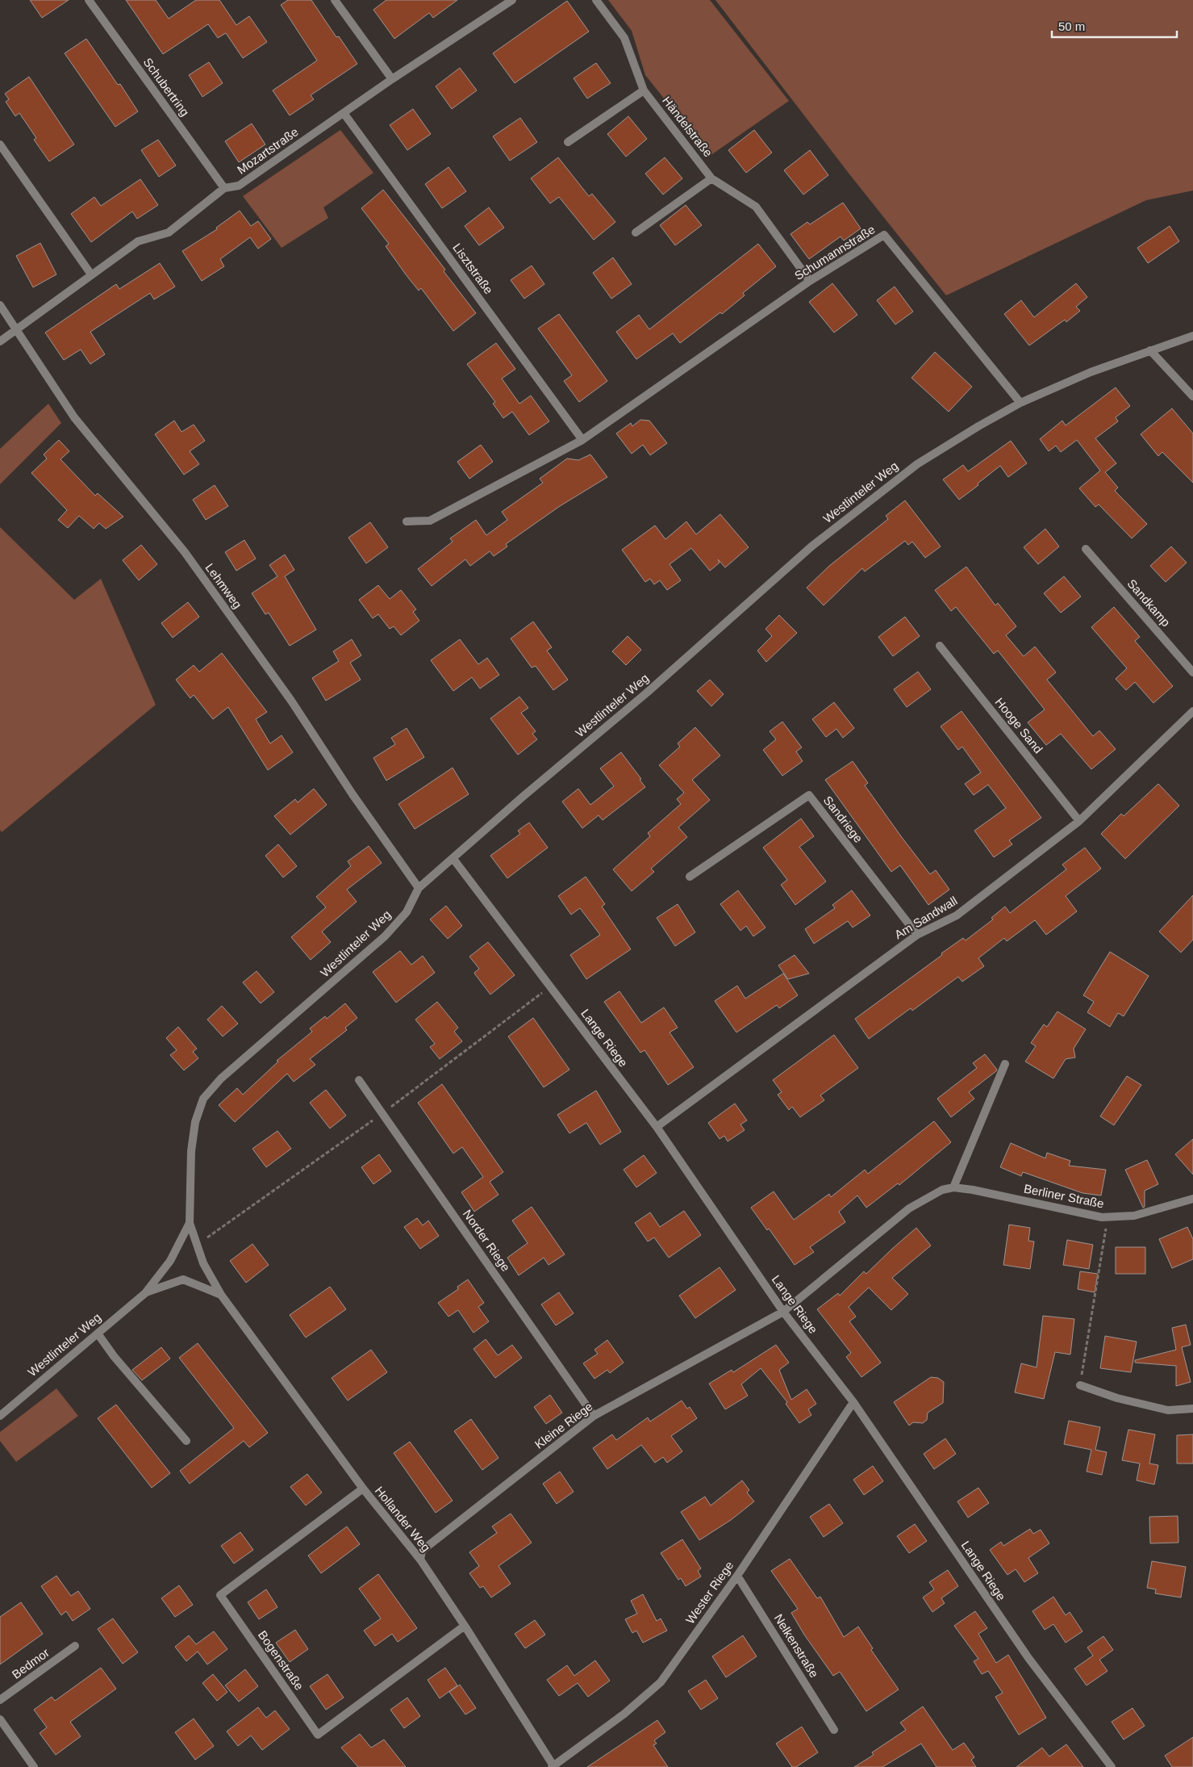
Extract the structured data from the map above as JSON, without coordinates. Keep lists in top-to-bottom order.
{
  "streets": {
    "street": [
      "Schubertring",
      "Händelstraße",
      "Mozartstraße",
      "Schumannstraße",
      "Lisztstraße",
      "Westlinteler Weg",
      "Lehmweg",
      "Sandkamp",
      "Hooge Sand",
      "Sandriege",
      "Am Sandwall",
      "Lange Riege",
      "Berliner Straße",
      "Norder Riege",
      "Kleine Riege",
      "Hollander Weg",
      "Wester Riege",
      "Nelkenstraße",
      "Bogenstraße",
      "Bedmor"
    ]
  },
  "crossings": [
    ["Schubertring", "Mozartstraße"],
    ["Händelstraße", "Schumannstraße"],
    ["Mozartstraße", "Lisztstraße"],
    ["Mozartstraße", "Lehmweg"],
    ["Schumannstraße", "Lisztstraße"],
    ["Schumannstraße", "Westlinteler Weg"],
    ["Westlinteler Weg", "Lehmweg"],
    ["Westlinteler Weg", "Lange Riege"],
    ["Westlinteler Weg", "Hollander Weg"],
    ["Hooge Sand", "Am Sandwall"],
    ["Sandriege", "Am Sandwall"],
    ["Am Sandwall", "Lange Riege"],
    ["Lange Riege", "Kleine Riege"],
    ["Lange Riege", "Wester Riege"],
    ["Norder Riege", "Kleine Riege"],
    ["Kleine Riege", "Hollander Weg"],
    ["Hollander Weg", "Wester Riege"],
    ["Hollander Weg", "Bogenstraße"],
    ["Wester Riege", "Nelkenstraße"]
  ],
  "scale_bar": "50 m"
}
